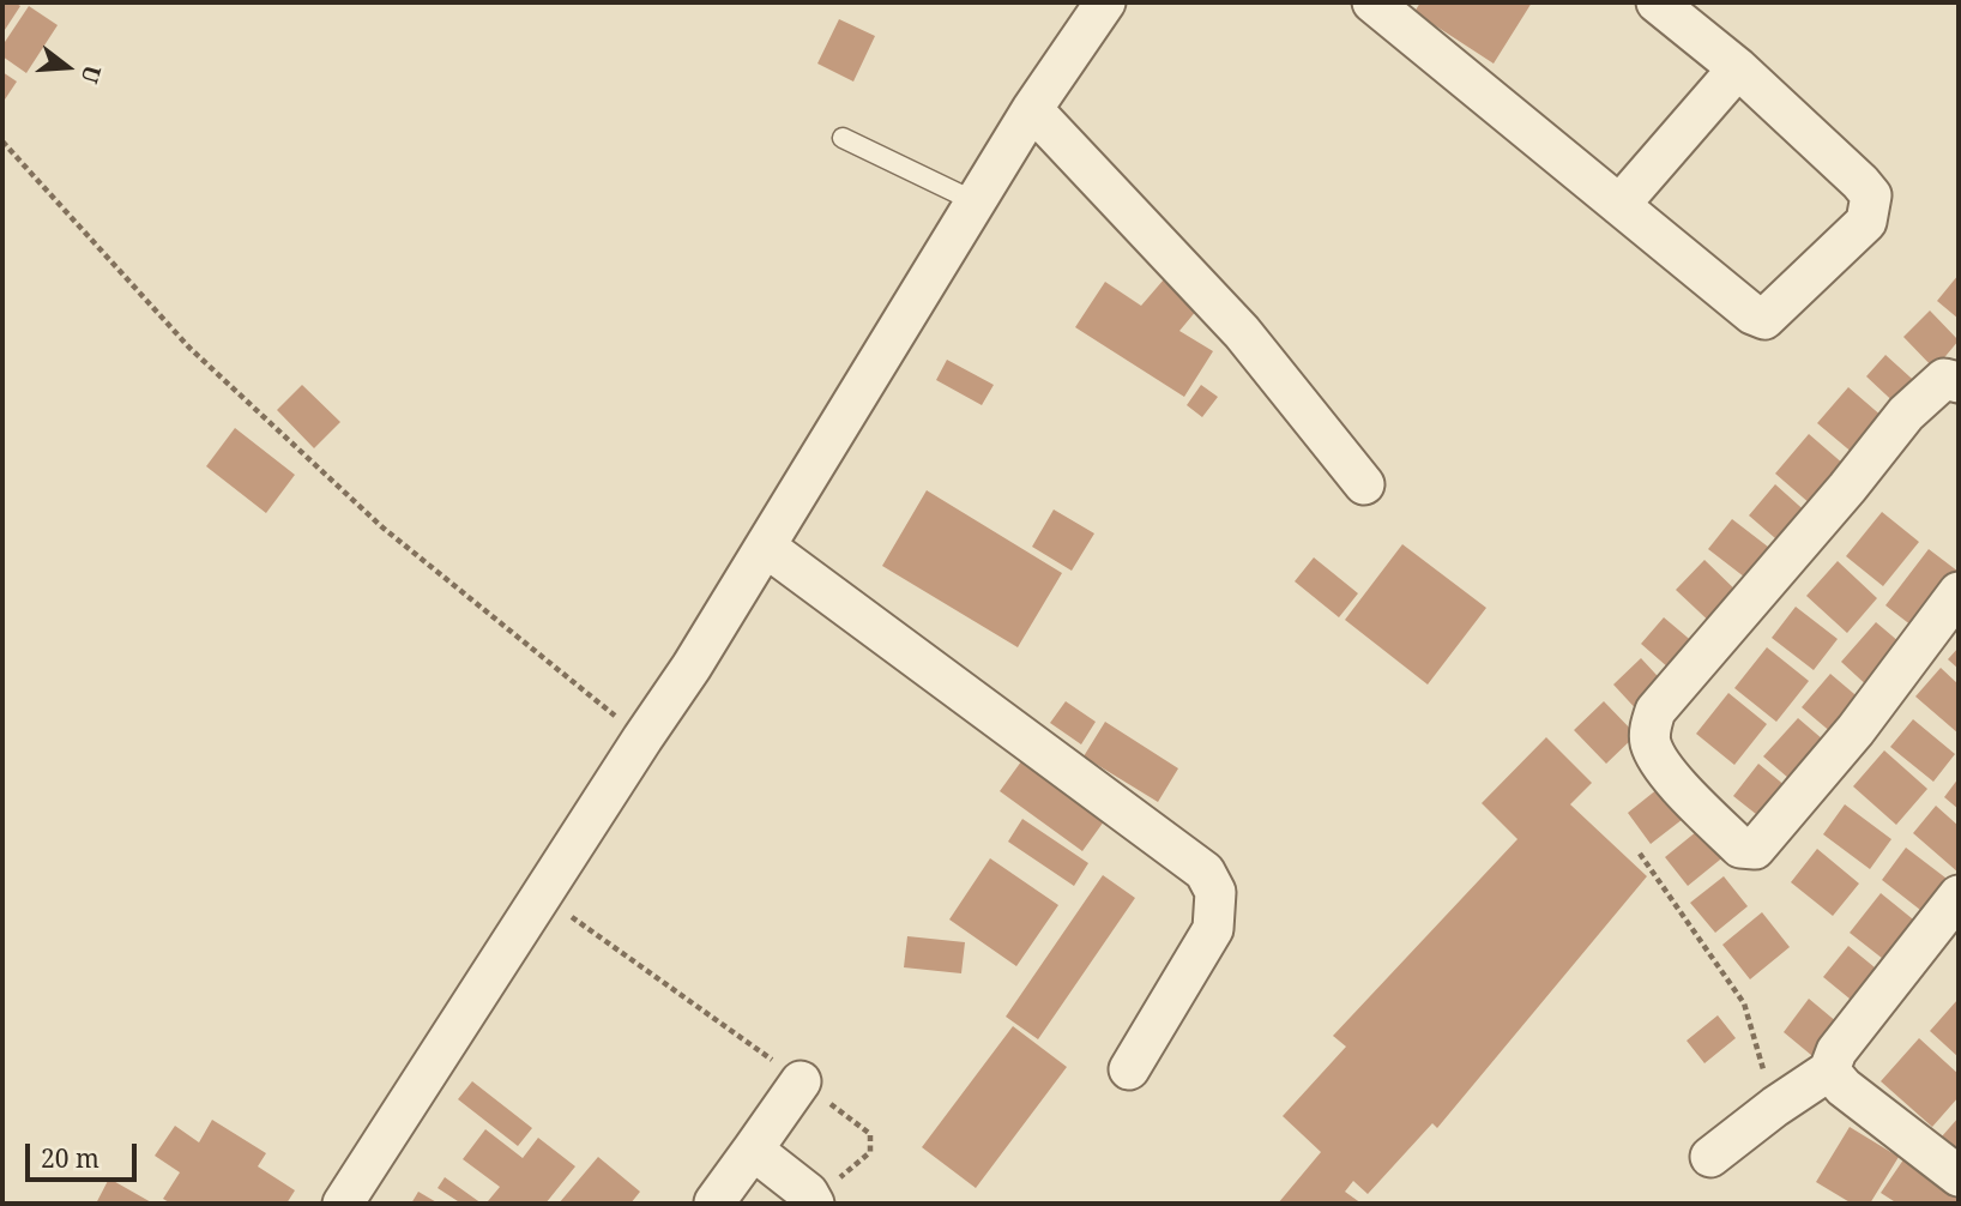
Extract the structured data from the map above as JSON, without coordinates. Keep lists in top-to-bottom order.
{
  "scale_bar": "20 m",
  "north": "right"
}
